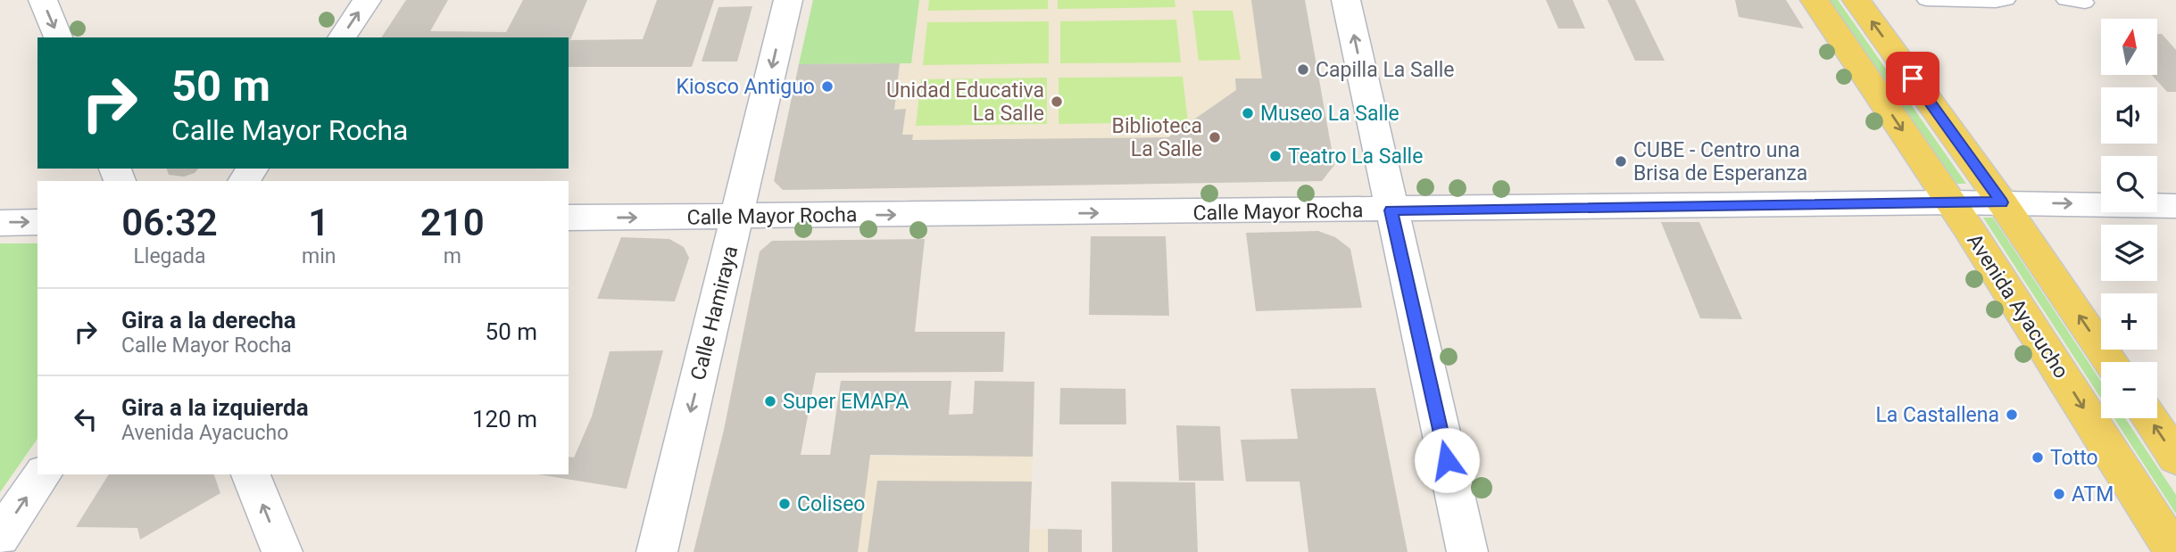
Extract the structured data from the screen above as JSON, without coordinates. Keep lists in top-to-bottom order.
{
  "streets": {
    "main road": ["Avenida Ayacucho"],
    "street": ["Calle Mayor Rocha", "Calle Hamiraya"]
  },
  "crossings": [
    ["Calle Mayor Rocha", "Avenida Ayacucho"],
    ["Calle Mayor Rocha", "Calle Hamiraya"]
  ],
  "one_way": ["Calle Mayor Rocha", "Calle Hamiraya"],
  "places": [
    "Capilla La Salle",
    "Kiosco Antiguo",
    "Unidad Educativa La Salle",
    "Museo La Salle",
    "Biblioteca La Salle",
    "Teatro La Salle",
    "CUBE - Centro una Brisa de Esperanza",
    "Super EMAPA",
    "La Castallena",
    "Totto",
    "ATM",
    "Coliseo"
  ],
  "north": "top",
  "page": {
    "map_buttons": ["+", "−"],
    "turn": ["50 m", "Calle Mayor Rocha"],
    "eta": [
      "06:32",
      "Llegada",
      "1",
      "min",
      "210",
      "m"
    ],
    "list": [
      {
        "name": "Gira a la derecha",
        "note": "Calle Mayor Rocha",
        "value": "50 m"
      },
      {
        "name": "Gira a la izquierda",
        "note": "Avenida Ayacucho",
        "value": "120 m"
      }
    ]
  }
}
